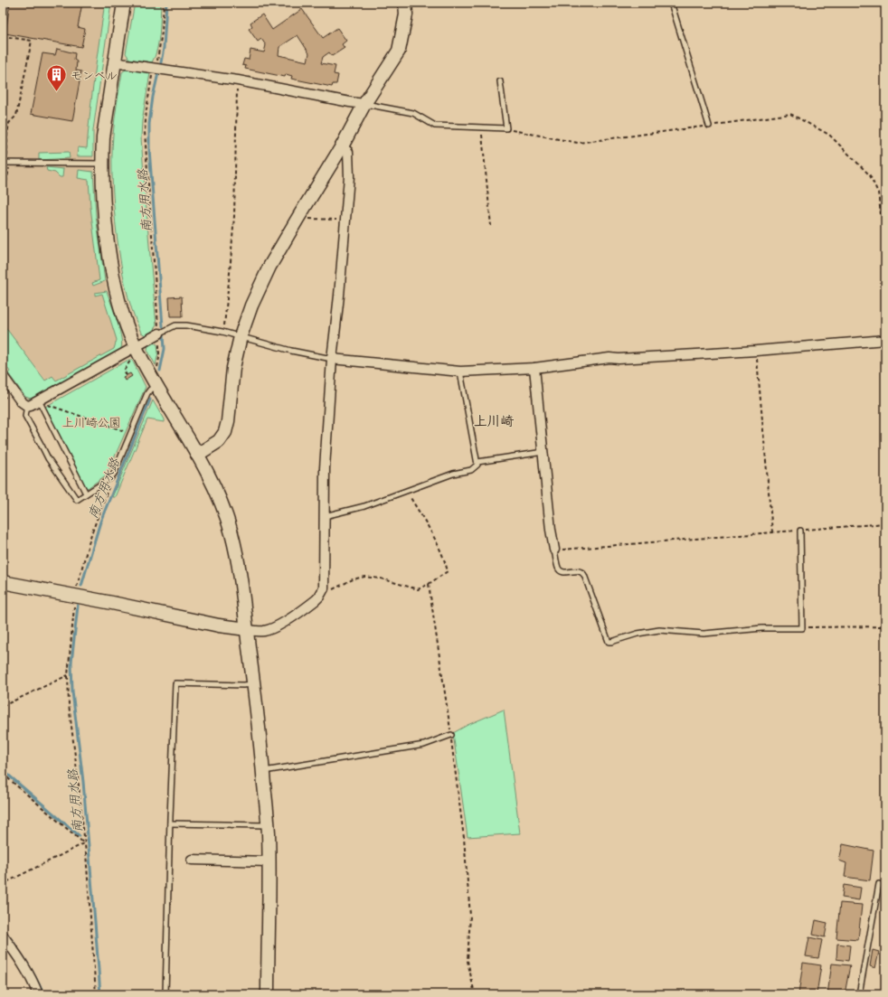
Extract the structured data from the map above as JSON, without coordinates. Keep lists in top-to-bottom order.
{
  "districts": ["上川崎"],
  "water": ["南方用水路"],
  "parks": ["上川崎公園"],
  "places": {
    "building": ["モンベル"]
  }
}
